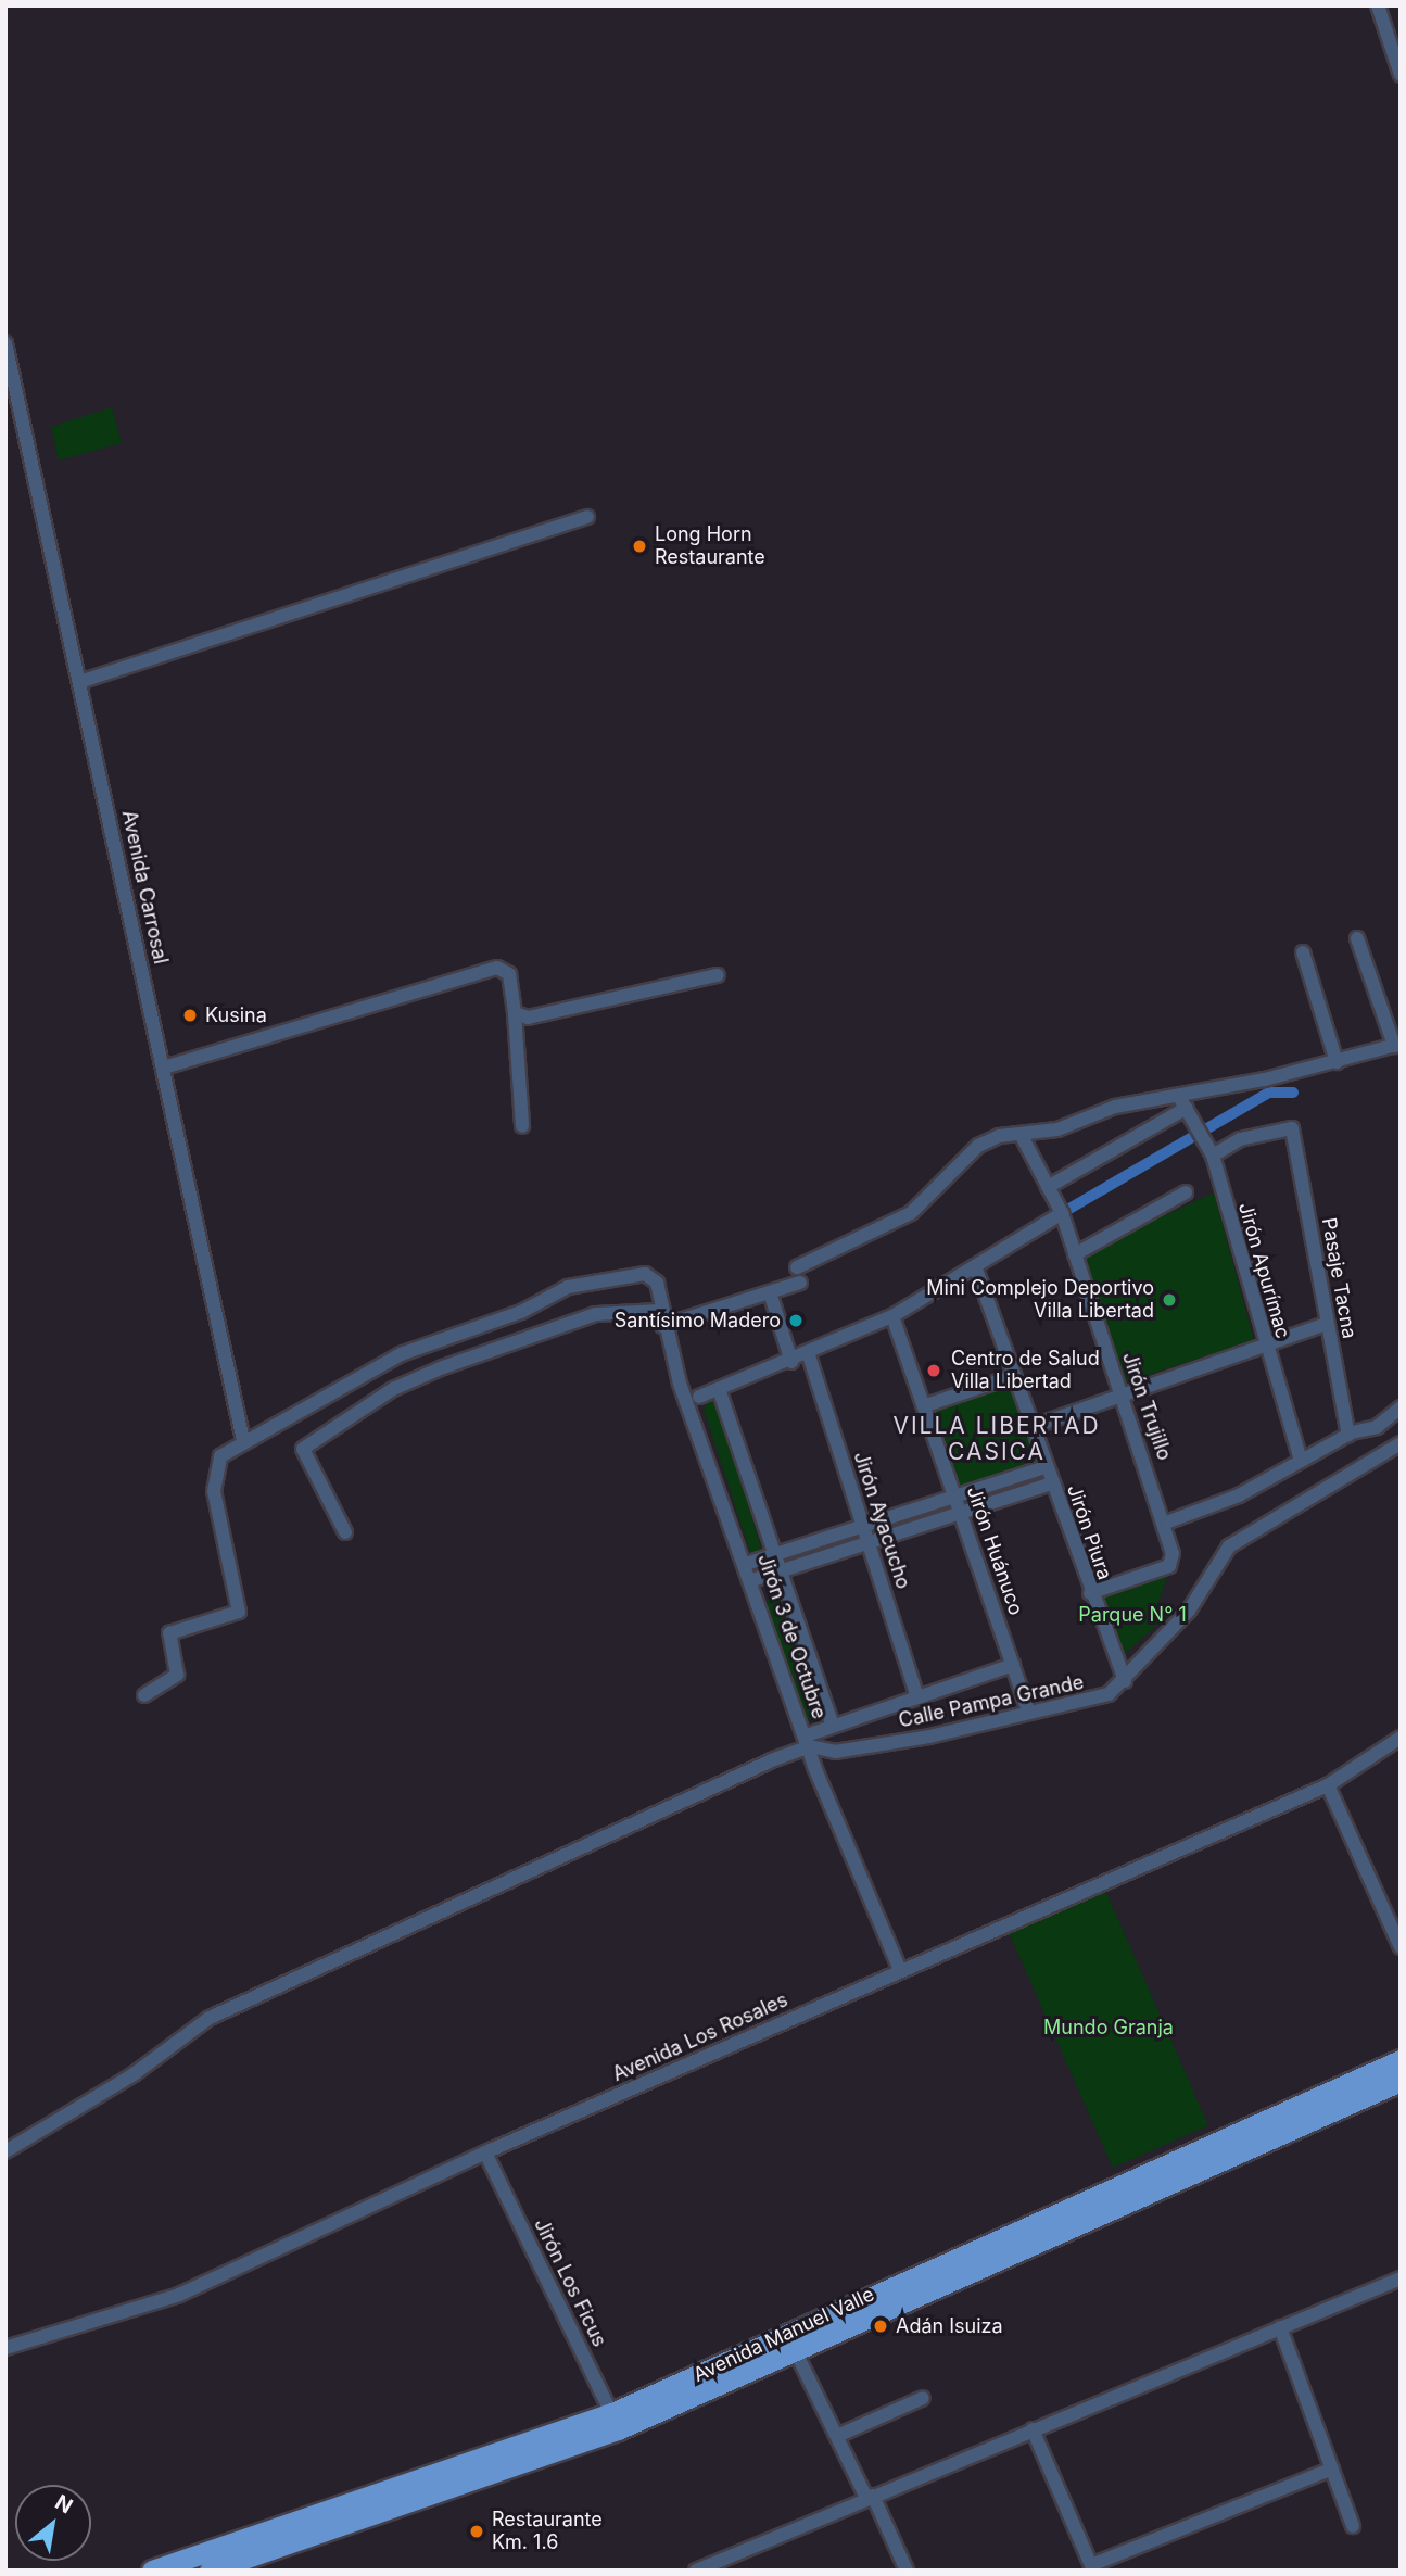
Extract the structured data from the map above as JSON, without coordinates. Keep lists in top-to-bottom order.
{
  "streets": {
    "main road": ["Avenida Manuel Valle"],
    "street": [
      "Avenida Carrosal",
      "Jirón Apurímac",
      "Pasaje Tacna",
      "Jirón Trujillo",
      "Jirón Ayacucho",
      "Jirón Piura",
      "Jirón Huánuco",
      "Jirón 3 de Octubre",
      "Calle Pampa Grande",
      "Avenida Los Rosales",
      "Jirón Los Ficus"
    ]
  },
  "crossings": [
    ["Avenida Carrosal", "Jirón 3 de Octubre"],
    ["Jirón Apurímac", "Pasaje Tacna"],
    ["Jirón Trujillo", "Jirón Piura"],
    ["Jirón Piura", "Calle Pampa Grande"],
    ["Jirón Huánuco", "Calle Pampa Grande"],
    ["Jirón 3 de Octubre", "Calle Pampa Grande"],
    ["Jirón 3 de Octubre", "Avenida Los Rosales"],
    ["Avenida Los Rosales", "Jirón Los Ficus"],
    ["Jirón Los Ficus", "Avenida Manuel Valle"]
  ],
  "districts": ["VILLA LIBERTAD CASICA"],
  "parks": ["Parque N° 1", "Mundo Granja"],
  "places": [
    "Long Horn Restaurante",
    "Kusina",
    "Mini Complejo Deportivo Villa Libertad",
    "Santísimo Madero",
    "Centro de Salud Villa Libertad",
    "Adán Isuiza",
    "Restaurante Km. 1.6"
  ],
  "north": "top right"
}
